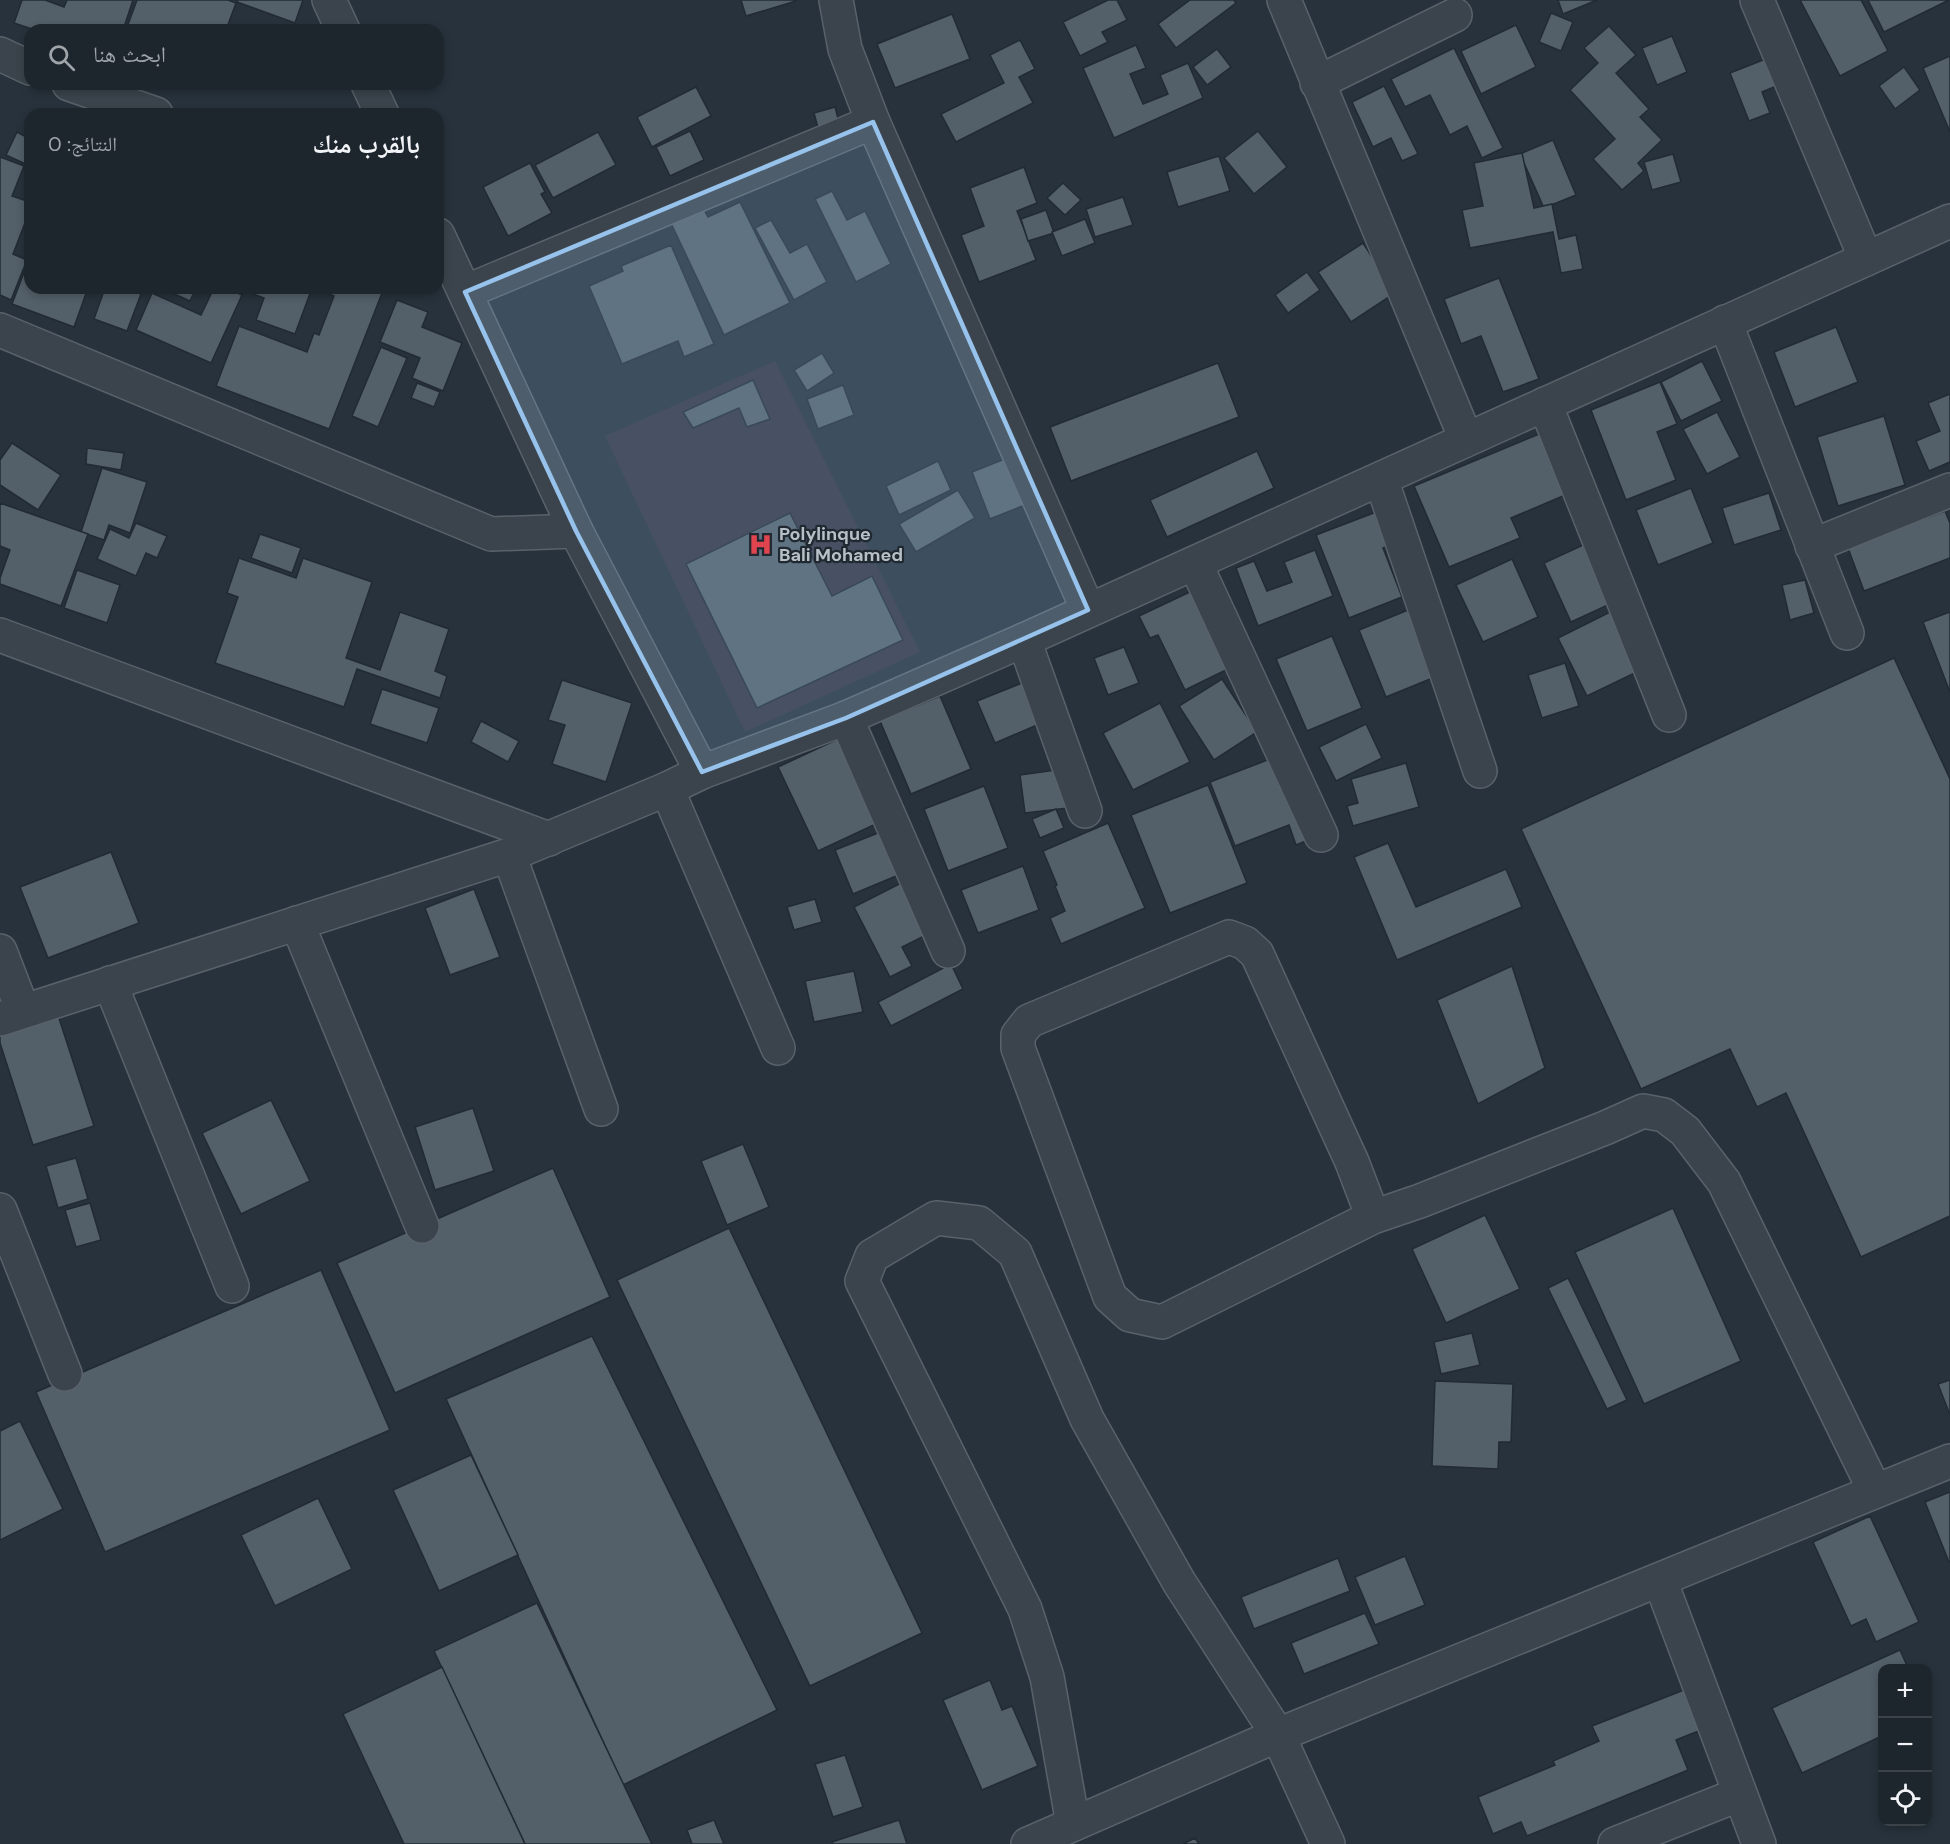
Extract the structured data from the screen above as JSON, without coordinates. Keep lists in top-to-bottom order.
{
  "places": {
    "hospital": ["Polylinque Bali Mohamed"]
  },
  "page": {
    "search": "ابحث هنا",
    "heading": ["بالقرب منك", "النتائج: 0"],
    "map_buttons": ["+", "−"]
  }
}
